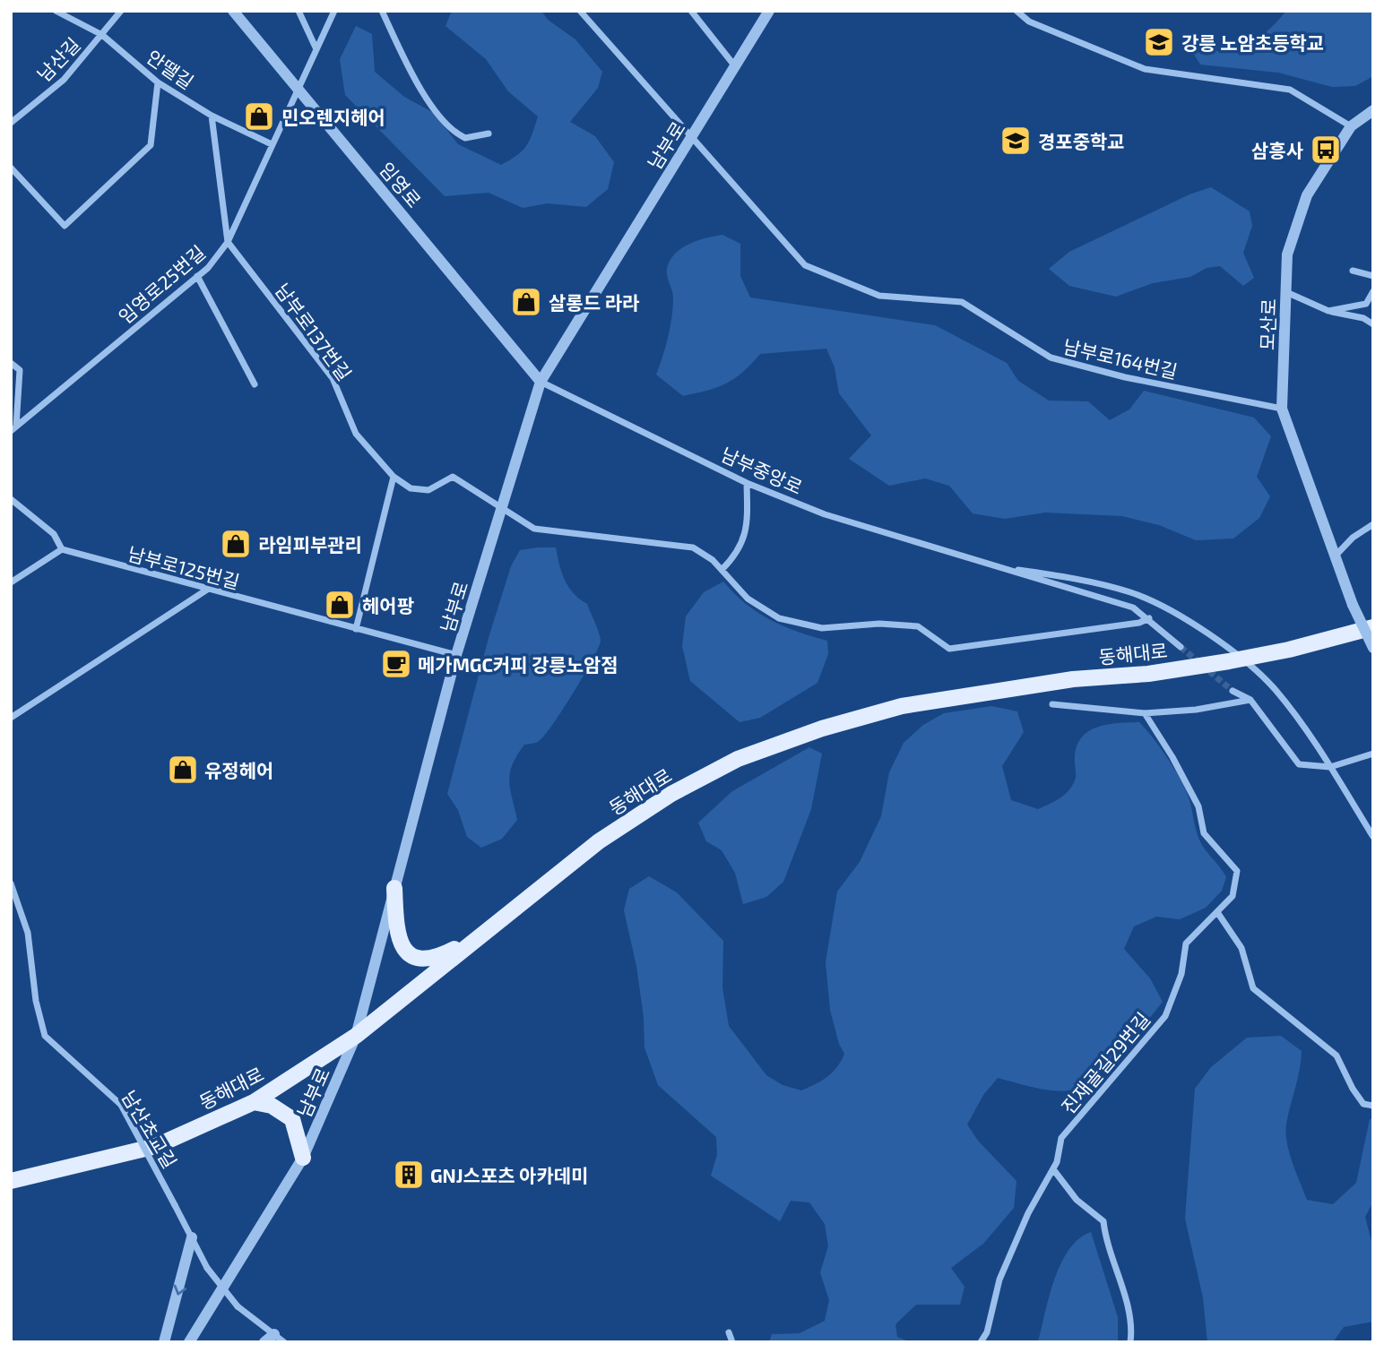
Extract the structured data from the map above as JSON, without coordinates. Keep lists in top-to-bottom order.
{
  "streets": {
    "main road": ["동해대로"],
    "street": [
      "남산길",
      "안땔길",
      "남부로",
      "임영로",
      "임영로25번길",
      "모산로",
      "남부로137번길",
      "남부로164번길",
      "남부중앙로",
      "남부로125번길",
      "진재골길29번길",
      "남산초교길"
    ]
  },
  "crossings": [
    ["남산길", "안땔길"],
    ["안땔길", "임영로25번길"],
    ["남부로", "임영로"],
    ["남부로", "남부로137번길"],
    ["남부로", "남부로164번길"],
    ["남부로", "남부중앙로"],
    ["남부로", "남부로125번길"],
    ["남부로", "동해대로"],
    ["임영로", "임영로25번길"],
    ["임영로", "남부중앙로"],
    ["임영로25번길", "남부로137번길"],
    ["모산로", "남부로164번길"],
    ["남부중앙로", "동해대로"]
  ],
  "places": {
    "school or university": ["강릉 노암초등학교", "경포중학교"],
    "shop": [
      "민오렌지헤어",
      "살롱드 라라",
      "라임피부관리",
      "헤어팡",
      "유정헤어"
    ],
    "bus stop": ["삼흥사"],
    "cafe": ["메가MGC커피 강릉노암점"],
    "building": ["GNJ스포츠 아카데미"]
  }
}
